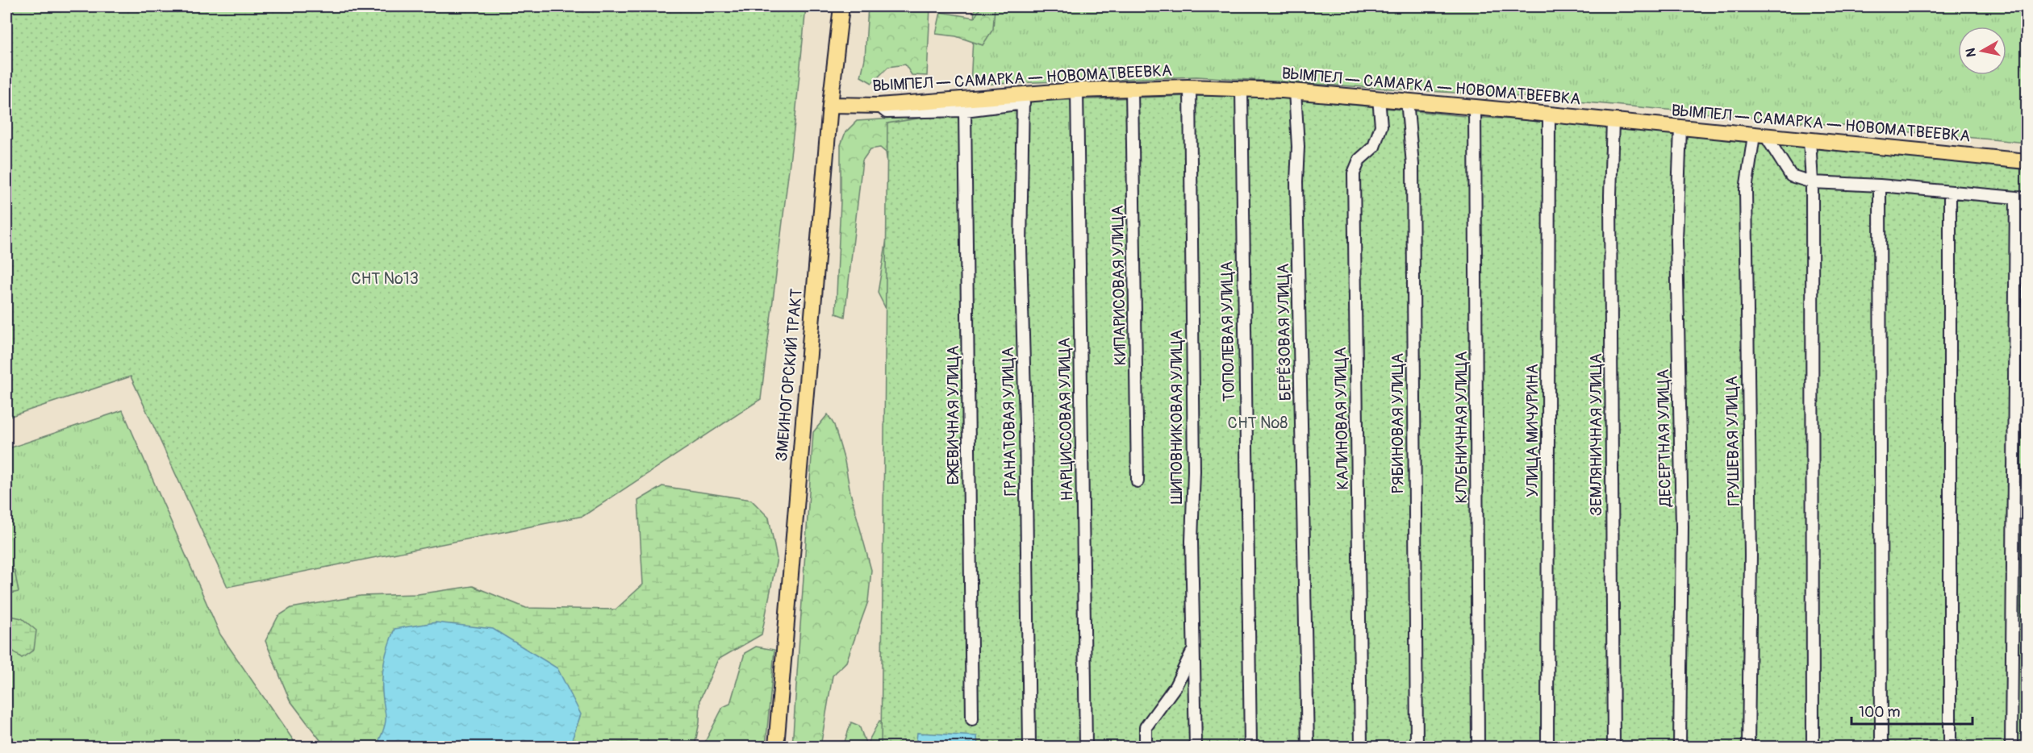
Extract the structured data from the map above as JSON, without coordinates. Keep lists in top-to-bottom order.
{
  "streets": {
    "main road": ["ВЫМПЕЛ — САМАРКА — НОВОМАТВЕЕВКА", "ЗМЕИНОГОРСКИЙ ТРАКТ"],
    "street": [
      "КИПАРИСОВАЯ УЛИЦА",
      "ТОПОЛЕВАЯ УЛИЦА",
      "БЕРЁЗОВАЯ УЛИЦА",
      "ЕЖЕВИЧНАЯ УЛИЦА",
      "ШИПОВНИКОВАЯ УЛИЦА",
      "КАЛИНОВАЯ УЛИЦА",
      "НАРЦИССОВАЯ УЛИЦА",
      "ГРАНАТОВАЯ УЛИЦА",
      "РЯБИНОВАЯ УЛИЦА",
      "КЛУБНИЧНАЯ УЛИЦА",
      "УЛИЦА МИЧУРИНА",
      "ЗЕМЛЯНИЧНАЯ УЛИЦА",
      "ДЕСЕРТНАЯ УЛИЦА",
      "ГРУШЕВАЯ УЛИЦА"
    ]
  },
  "crossings": [
    ["ВЫМПЕЛ — САМАРКА — НОВОМАТВЕЕВКА", "КИПАРИСОВАЯ УЛИЦА"],
    ["ВЫМПЕЛ — САМАРКА — НОВОМАТВЕЕВКА", "ТОПОЛЕВАЯ УЛИЦА"],
    ["ВЫМПЕЛ — САМАРКА — НОВОМАТВЕЕВКА", "БЕРЁЗОВАЯ УЛИЦА"],
    ["ВЫМПЕЛ — САМАРКА — НОВОМАТВЕЕВКА", "ЗМЕИНОГОРСКИЙ ТРАКТ"],
    ["ВЫМПЕЛ — САМАРКА — НОВОМАТВЕЕВКА", "ШИПОВНИКОВАЯ УЛИЦА"],
    ["ВЫМПЕЛ — САМАРКА — НОВОМАТВЕЕВКА", "КАЛИНОВАЯ УЛИЦА"],
    ["ВЫМПЕЛ — САМАРКА — НОВОМАТВЕЕВКА", "НАРЦИССОВАЯ УЛИЦА"],
    ["ВЫМПЕЛ — САМАРКА — НОВОМАТВЕЕВКА", "ГРАНАТОВАЯ УЛИЦА"],
    ["ВЫМПЕЛ — САМАРКА — НОВОМАТВЕЕВКА", "РЯБИНОВАЯ УЛИЦА"],
    ["ВЫМПЕЛ — САМАРКА — НОВОМАТВЕЕВКА", "КЛУБНИЧНАЯ УЛИЦА"],
    ["ВЫМПЕЛ — САМАРКА — НОВОМАТВЕЕВКА", "УЛИЦА МИЧУРИНА"],
    ["ВЫМПЕЛ — САМАРКА — НОВОМАТВЕЕВКА", "ЗЕМЛЯНИЧНАЯ УЛИЦА"],
    ["ВЫМПЕЛ — САМАРКА — НОВОМАТВЕЕВКА", "ДЕСЕРТНАЯ УЛИЦА"],
    ["ВЫМПЕЛ — САМАРКА — НОВОМАТВЕЕВКА", "ГРУШЕВАЯ УЛИЦА"]
  ],
  "parks": ["СНТ №13", "СНТ №8"],
  "scale_bar": "100 m",
  "north": "left"
}
